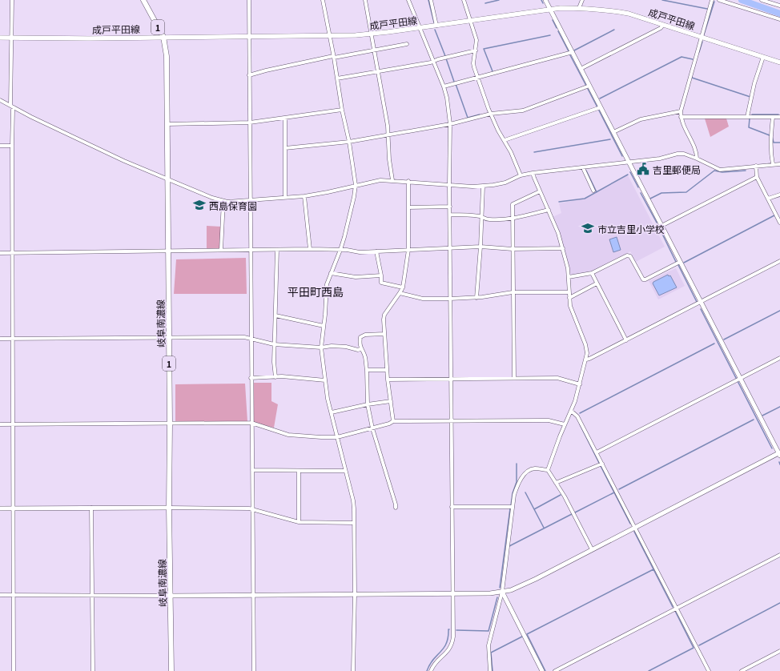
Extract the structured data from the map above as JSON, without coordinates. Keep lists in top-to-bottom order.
{
  "streets": {
    "main road": ["成戸平田線", "1", "岐阜南濃線"]
  },
  "crossings": [
    ["成戸平田線", "岐阜南濃線"]
  ],
  "districts": ["平田町西島"],
  "places": {
    "public building": ["吉里郵便局"],
    "school or university": ["西島保育園", "市立吉里小学校"]
  }
}
